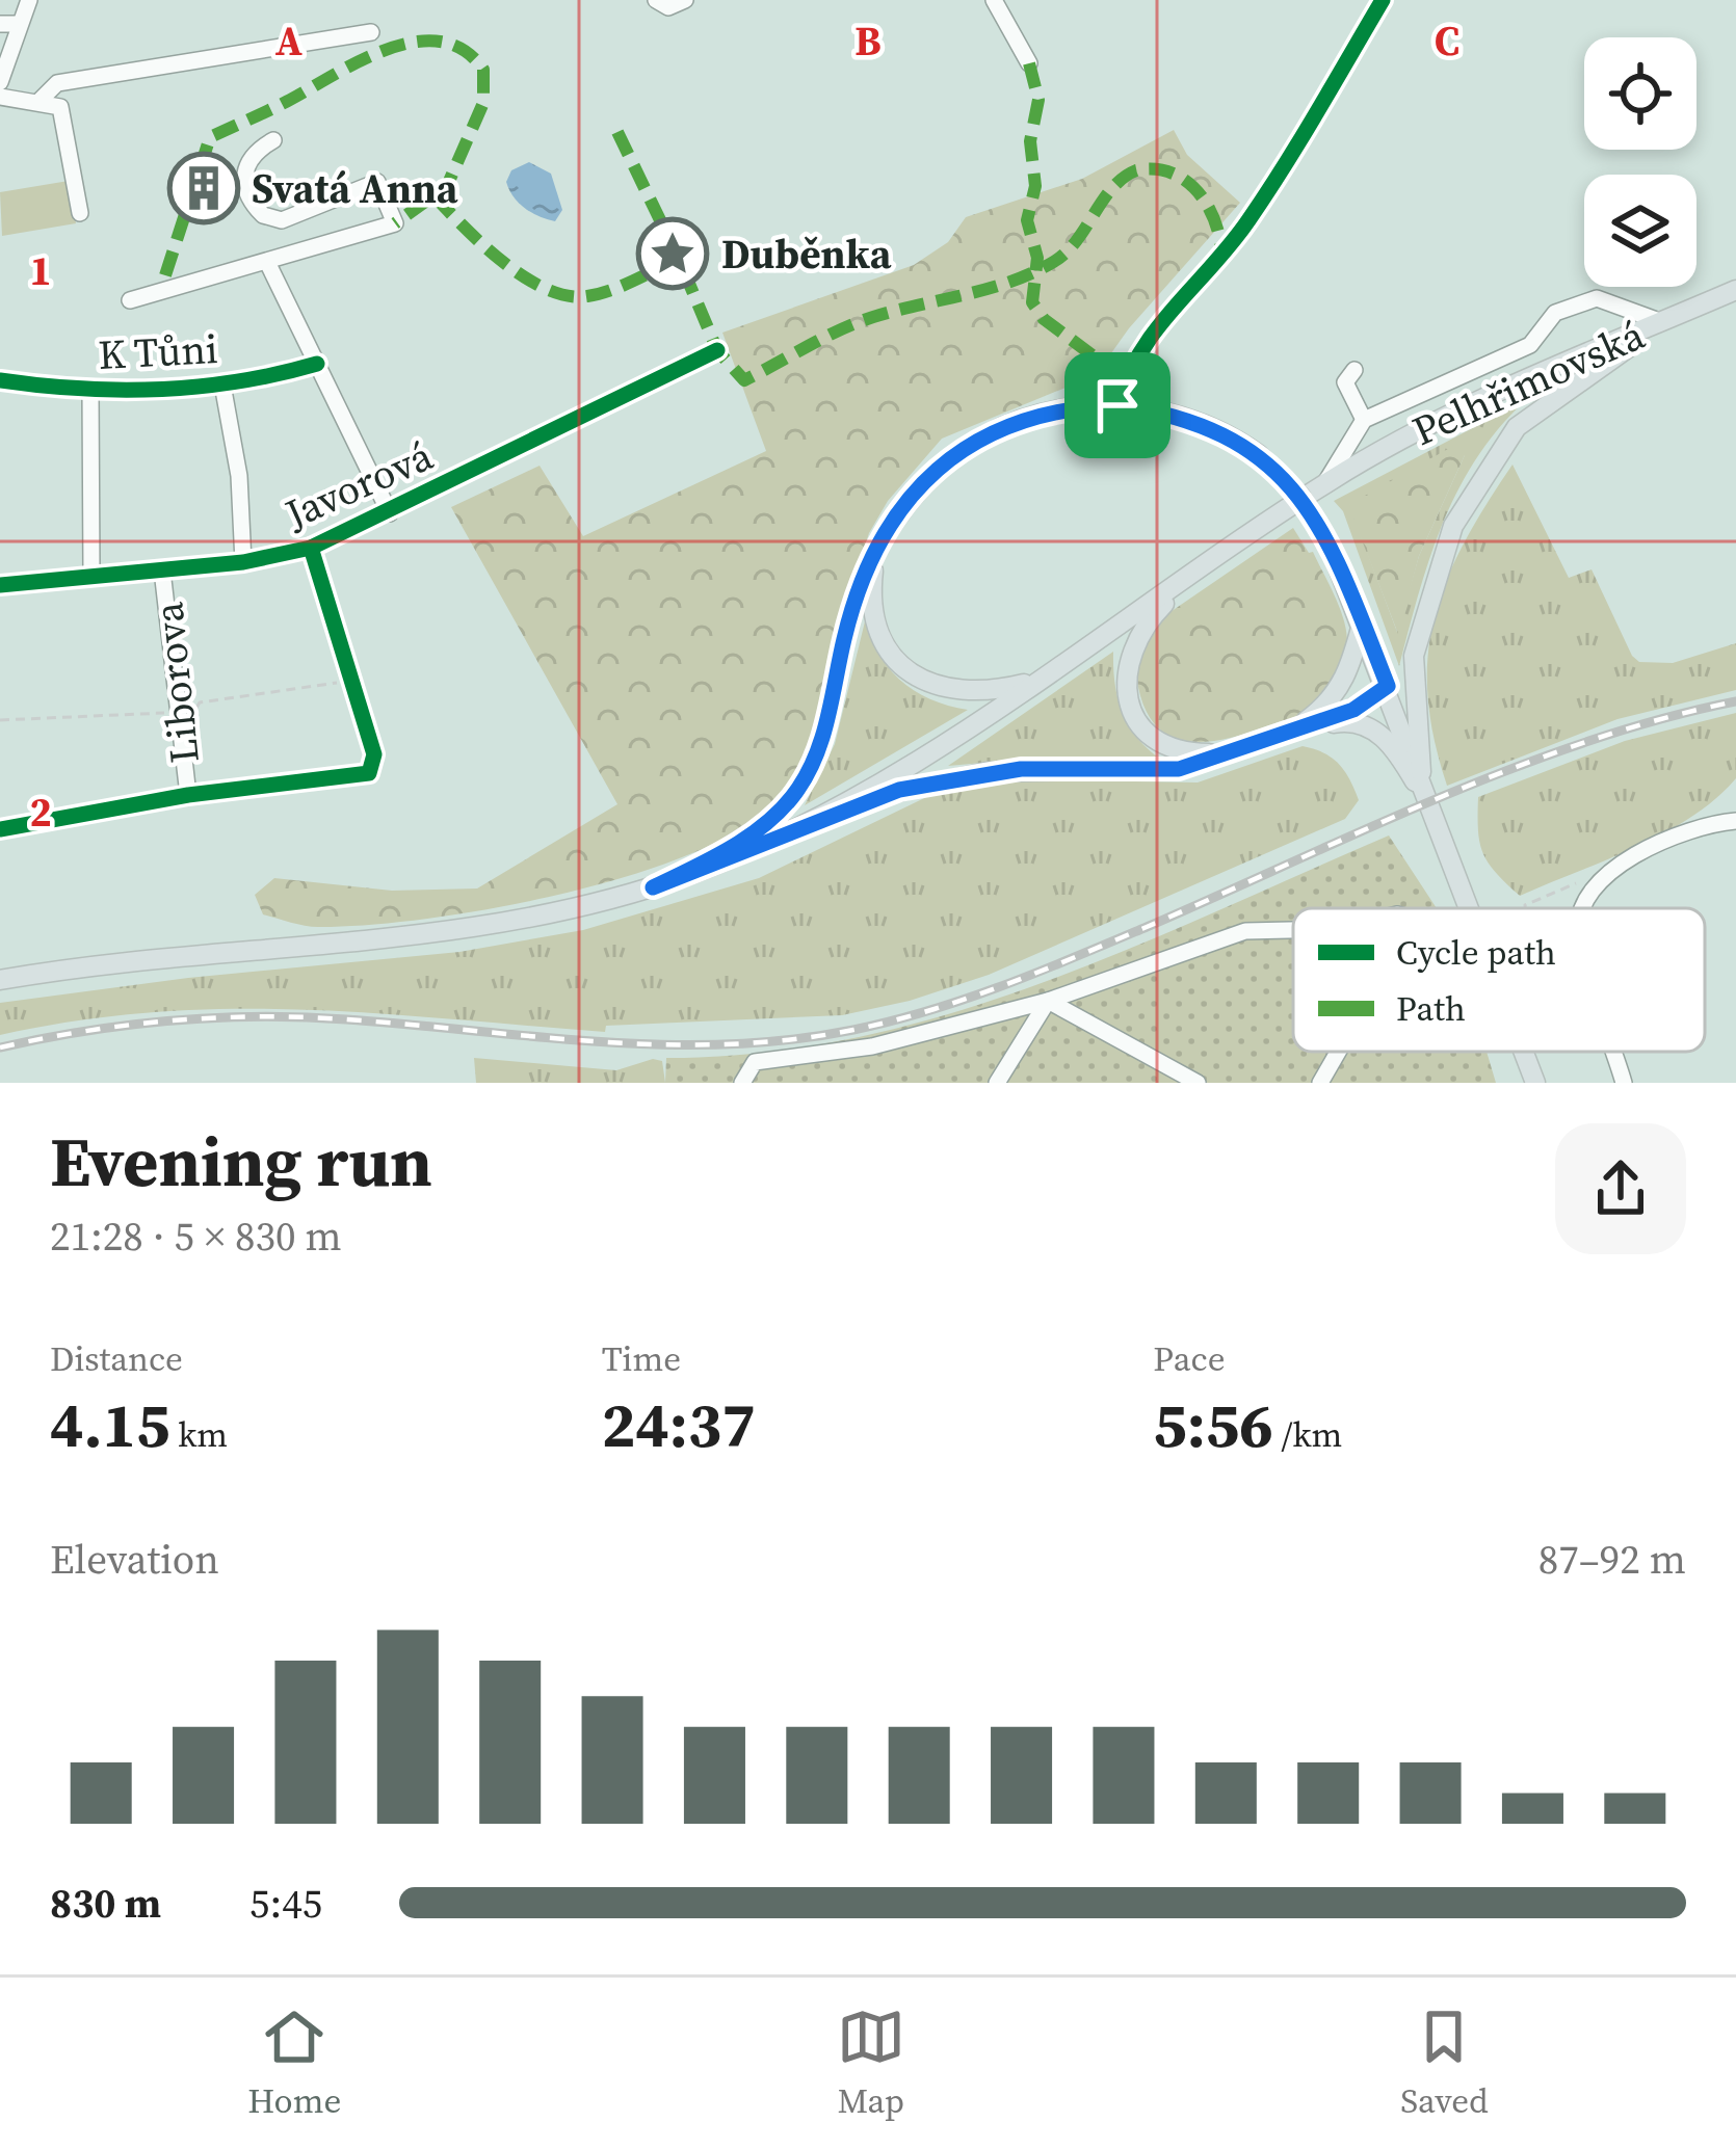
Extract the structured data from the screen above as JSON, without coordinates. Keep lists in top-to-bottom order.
{
  "streets": {
    "main road": ["Pelhřimovská"],
    "street": ["K Tůni", "Javorová", "Liborova"]
  },
  "crossings": [
    ["Javorová", "Liborova"]
  ],
  "places": {
    "building": ["Svatá Anna"],
    "place": ["Duběnka"]
  },
  "legend": ["Cycle path", "Path"],
  "page": {
    "heading": ["Evening run", "21:28 · 5 × 830 m"],
    "stats": [
      ["Distance", "4.15 km"],
      ["Time", "24:37"],
      ["Pace", "5:56 /km"]
    ],
    "chart": ["Elevation", "87–92 m"],
    "list": [
      {
        "name": "830 m",
        "note": "5:45"
      }
    ],
    "tabs": ["Home", "Map", "Saved"]
  },
  "grid": {
    "columns": ["A", "B", "C"],
    "rows": ["1", "2"]
  }
}
